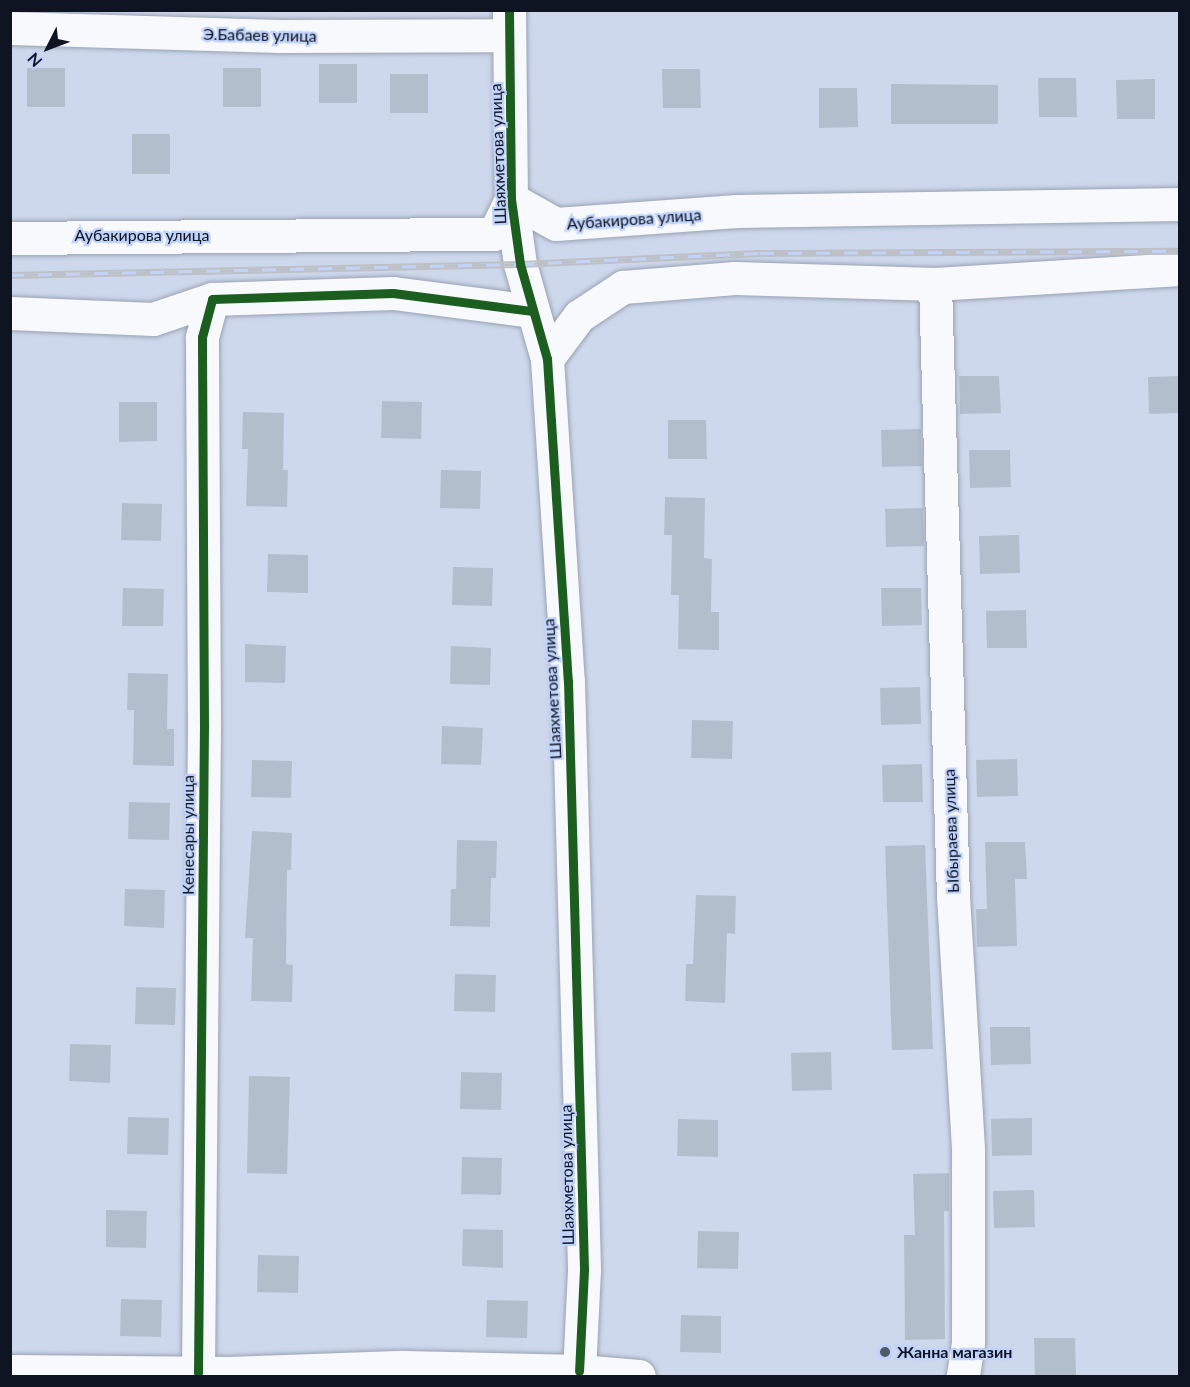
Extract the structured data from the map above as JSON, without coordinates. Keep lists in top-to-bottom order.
{
  "streets": {
    "street": [
      "Э.Бабаев улица",
      "Шаяхметова улица",
      "Аубакирова улица",
      "Ыбыраева улица",
      "Кенесары улица"
    ]
  },
  "crossings": [
    ["Э.Бабаев улица", "Шаяхметова улица"],
    ["Шаяхметова улица", "Аубакирова улица"]
  ],
  "places": ["Жанна магазин"],
  "north": "bottom left"
}
